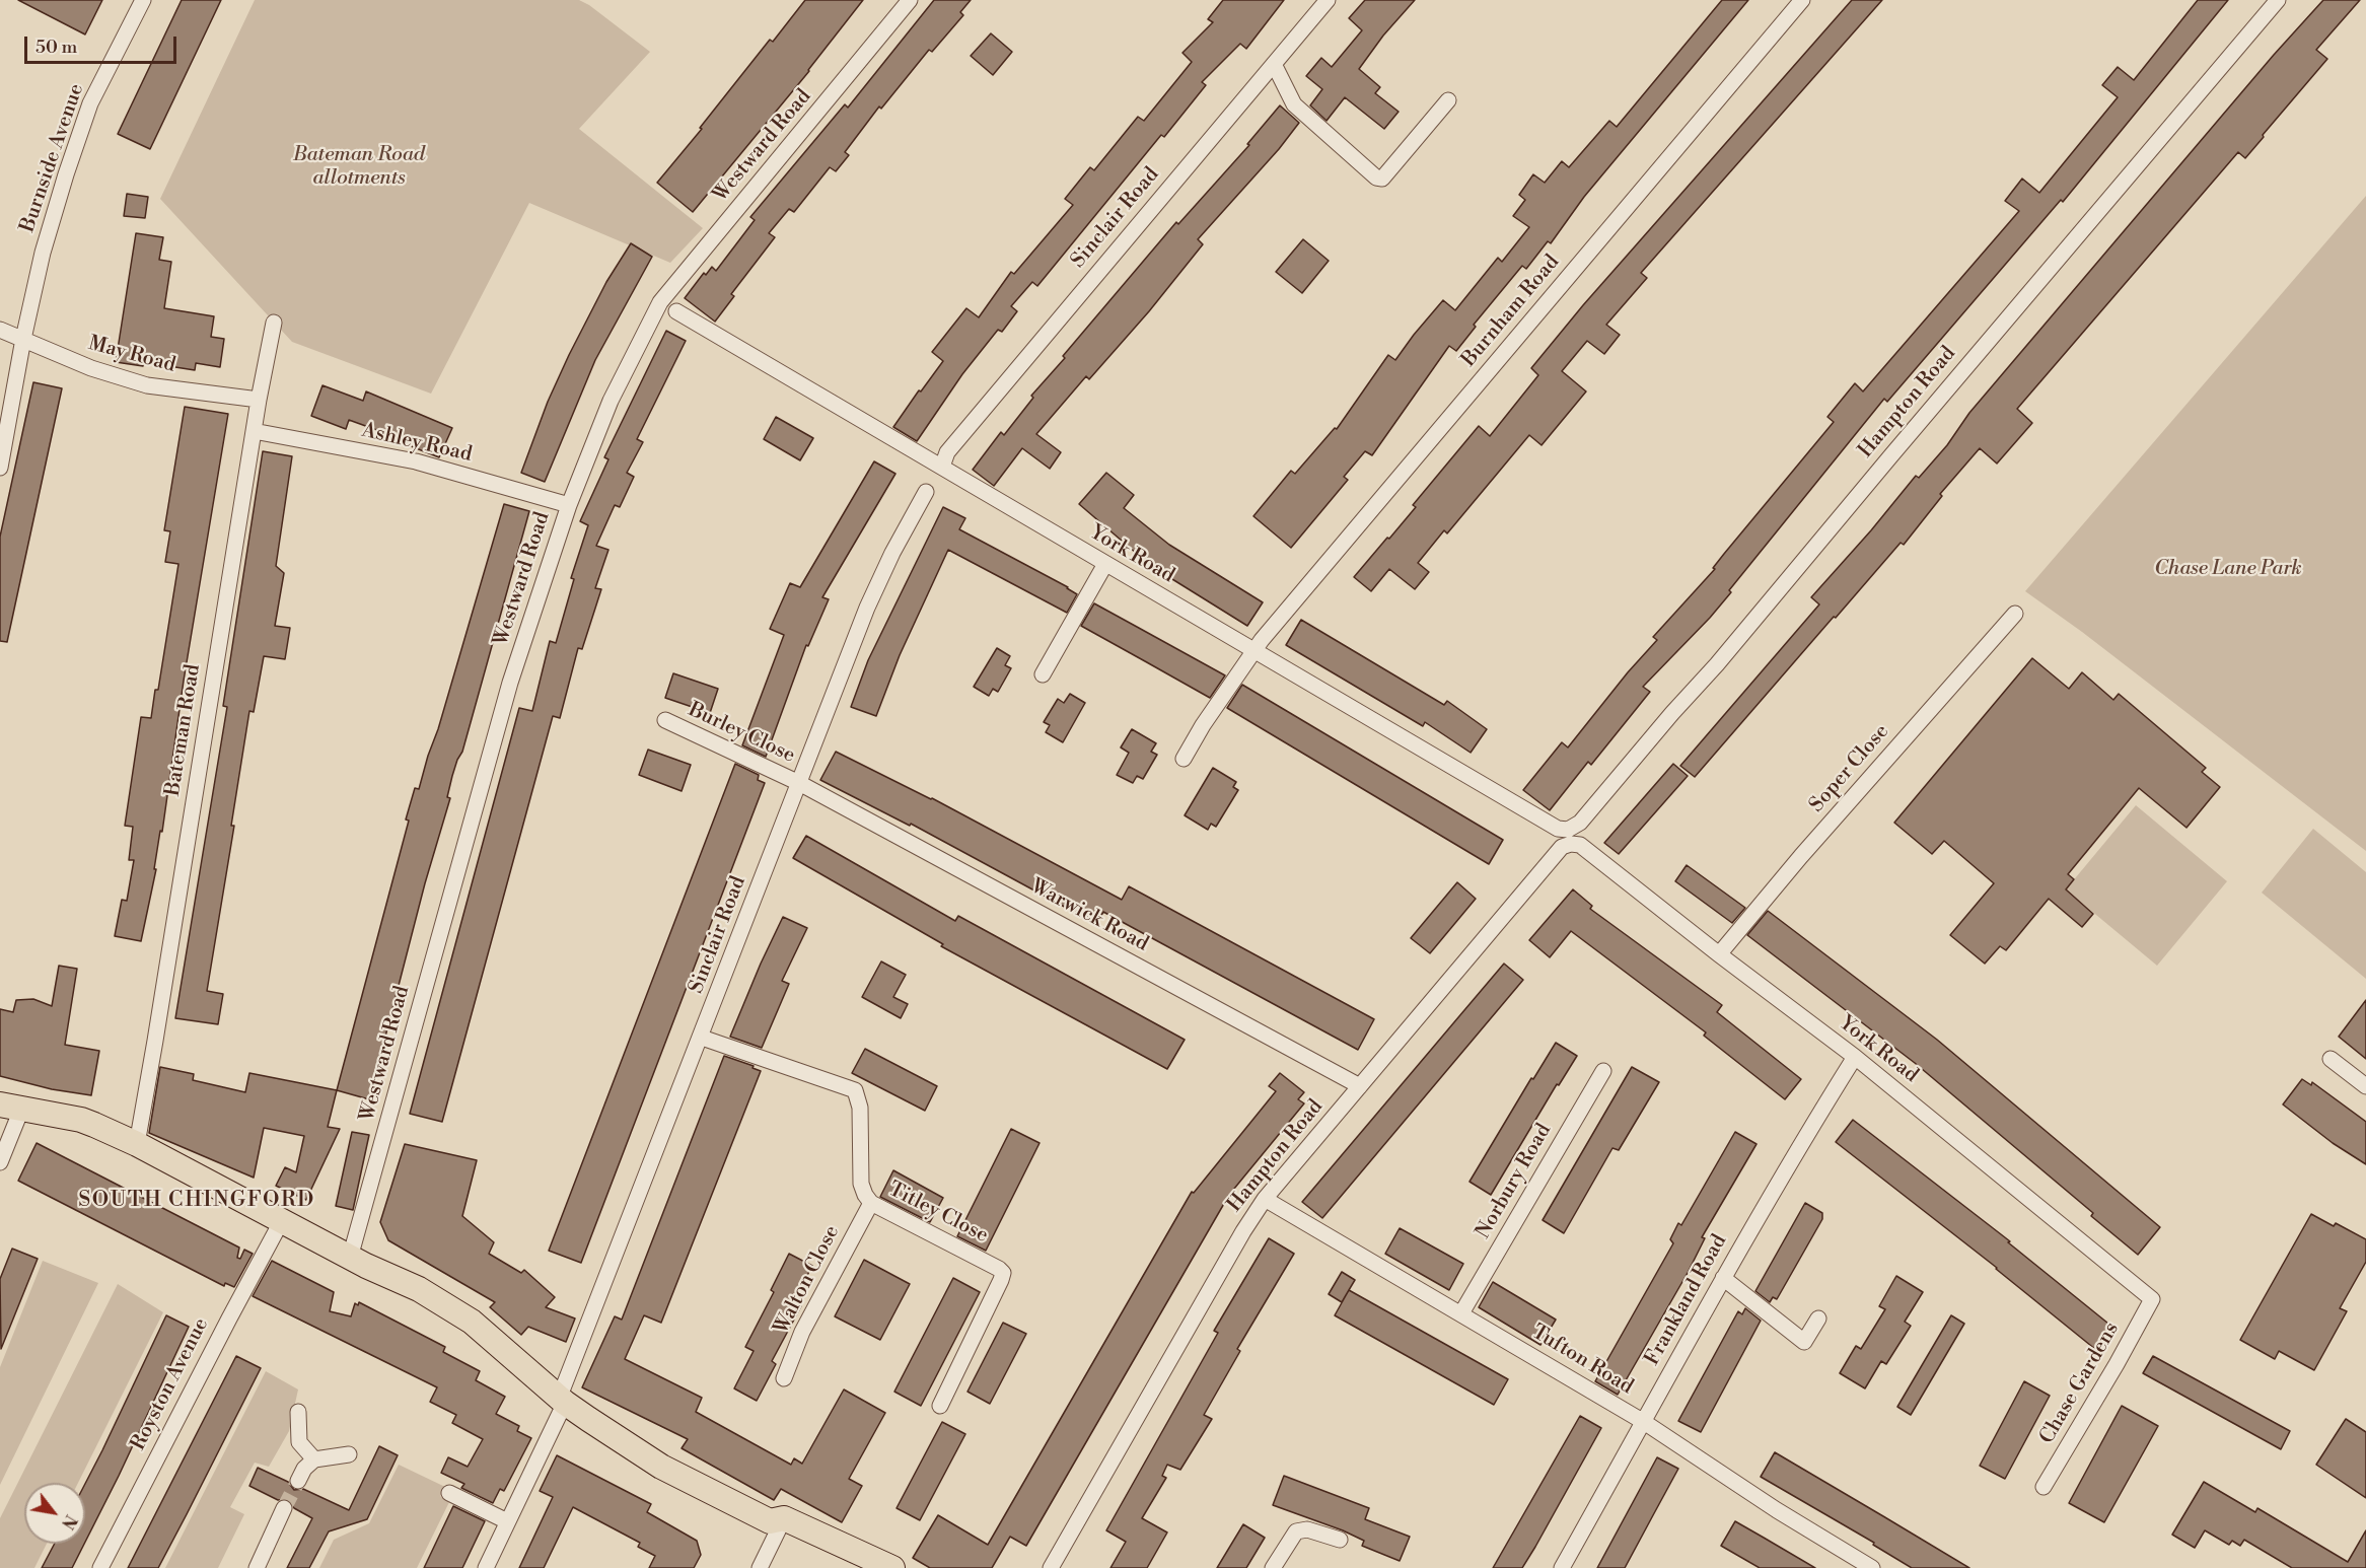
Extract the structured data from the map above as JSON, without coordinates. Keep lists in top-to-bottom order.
{
  "streets": {
    "street": [
      "Westward Road",
      "Burnside Avenue",
      "Sinclair Road",
      "Burnham Road",
      "May Road",
      "Hampton Road",
      "Ashley Road",
      "York Road",
      "Bateman Road",
      "Burley Close",
      "Soper Close",
      "Warwick Road",
      "Norbury Road",
      "Titley Close",
      "Walton Close",
      "Frankland Road",
      "Tufton Road",
      "Chase Gardens",
      "Royston Avenue"
    ]
  },
  "crossings": [
    ["Westward Road", "Ashley Road"],
    ["Burnside Avenue", "May Road"],
    ["Sinclair Road", "York Road"],
    ["Sinclair Road", "Burley Close"],
    ["Sinclair Road", "Warwick Road"],
    ["Sinclair Road", "Titley Close"],
    ["Burnham Road", "York Road"],
    ["May Road", "Bateman Road"],
    ["Hampton Road", "York Road"],
    ["Hampton Road", "Warwick Road"],
    ["Hampton Road", "Tufton Road"],
    ["Ashley Road", "Bateman Road"],
    ["York Road", "Soper Close"],
    ["York Road", "Frankland Road"],
    ["York Road", "Chase Gardens"],
    ["Burley Close", "Warwick Road"],
    ["Norbury Road", "Tufton Road"],
    ["Titley Close", "Walton Close"],
    ["Frankland Road", "Tufton Road"]
  ],
  "districts": ["SOUTH CHINGFORD"],
  "parks": ["Bateman Road allotments", "Chase Lane Park"],
  "scale_bar": "50 m",
  "north": "bottom right"
}
